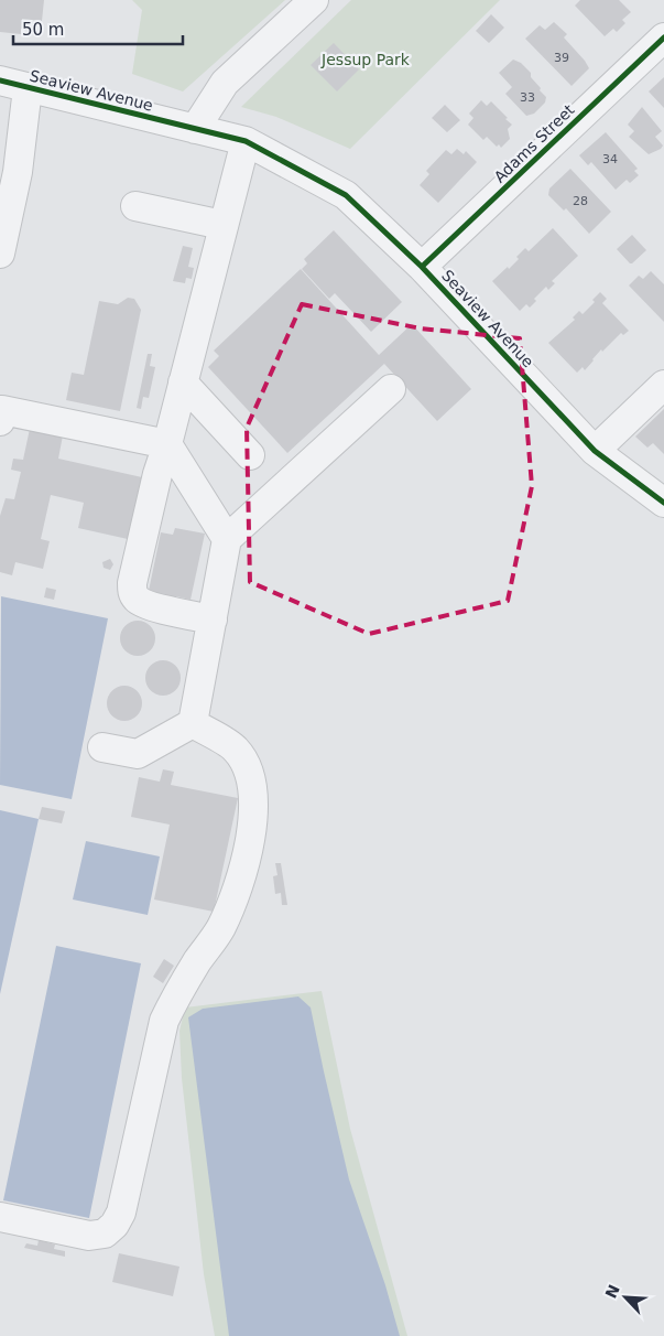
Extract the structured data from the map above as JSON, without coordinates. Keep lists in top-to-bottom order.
{
  "streets": {
    "street": ["Seaview Avenue", "Adams Street"]
  },
  "crossings": [
    ["Seaview Avenue", "Adams Street"]
  ],
  "parks": ["Jessup Park"],
  "house_numbers": [
    "39",
    "33",
    "34",
    "28"
  ],
  "scale_bar": "50 m",
  "north": "top left"
}
